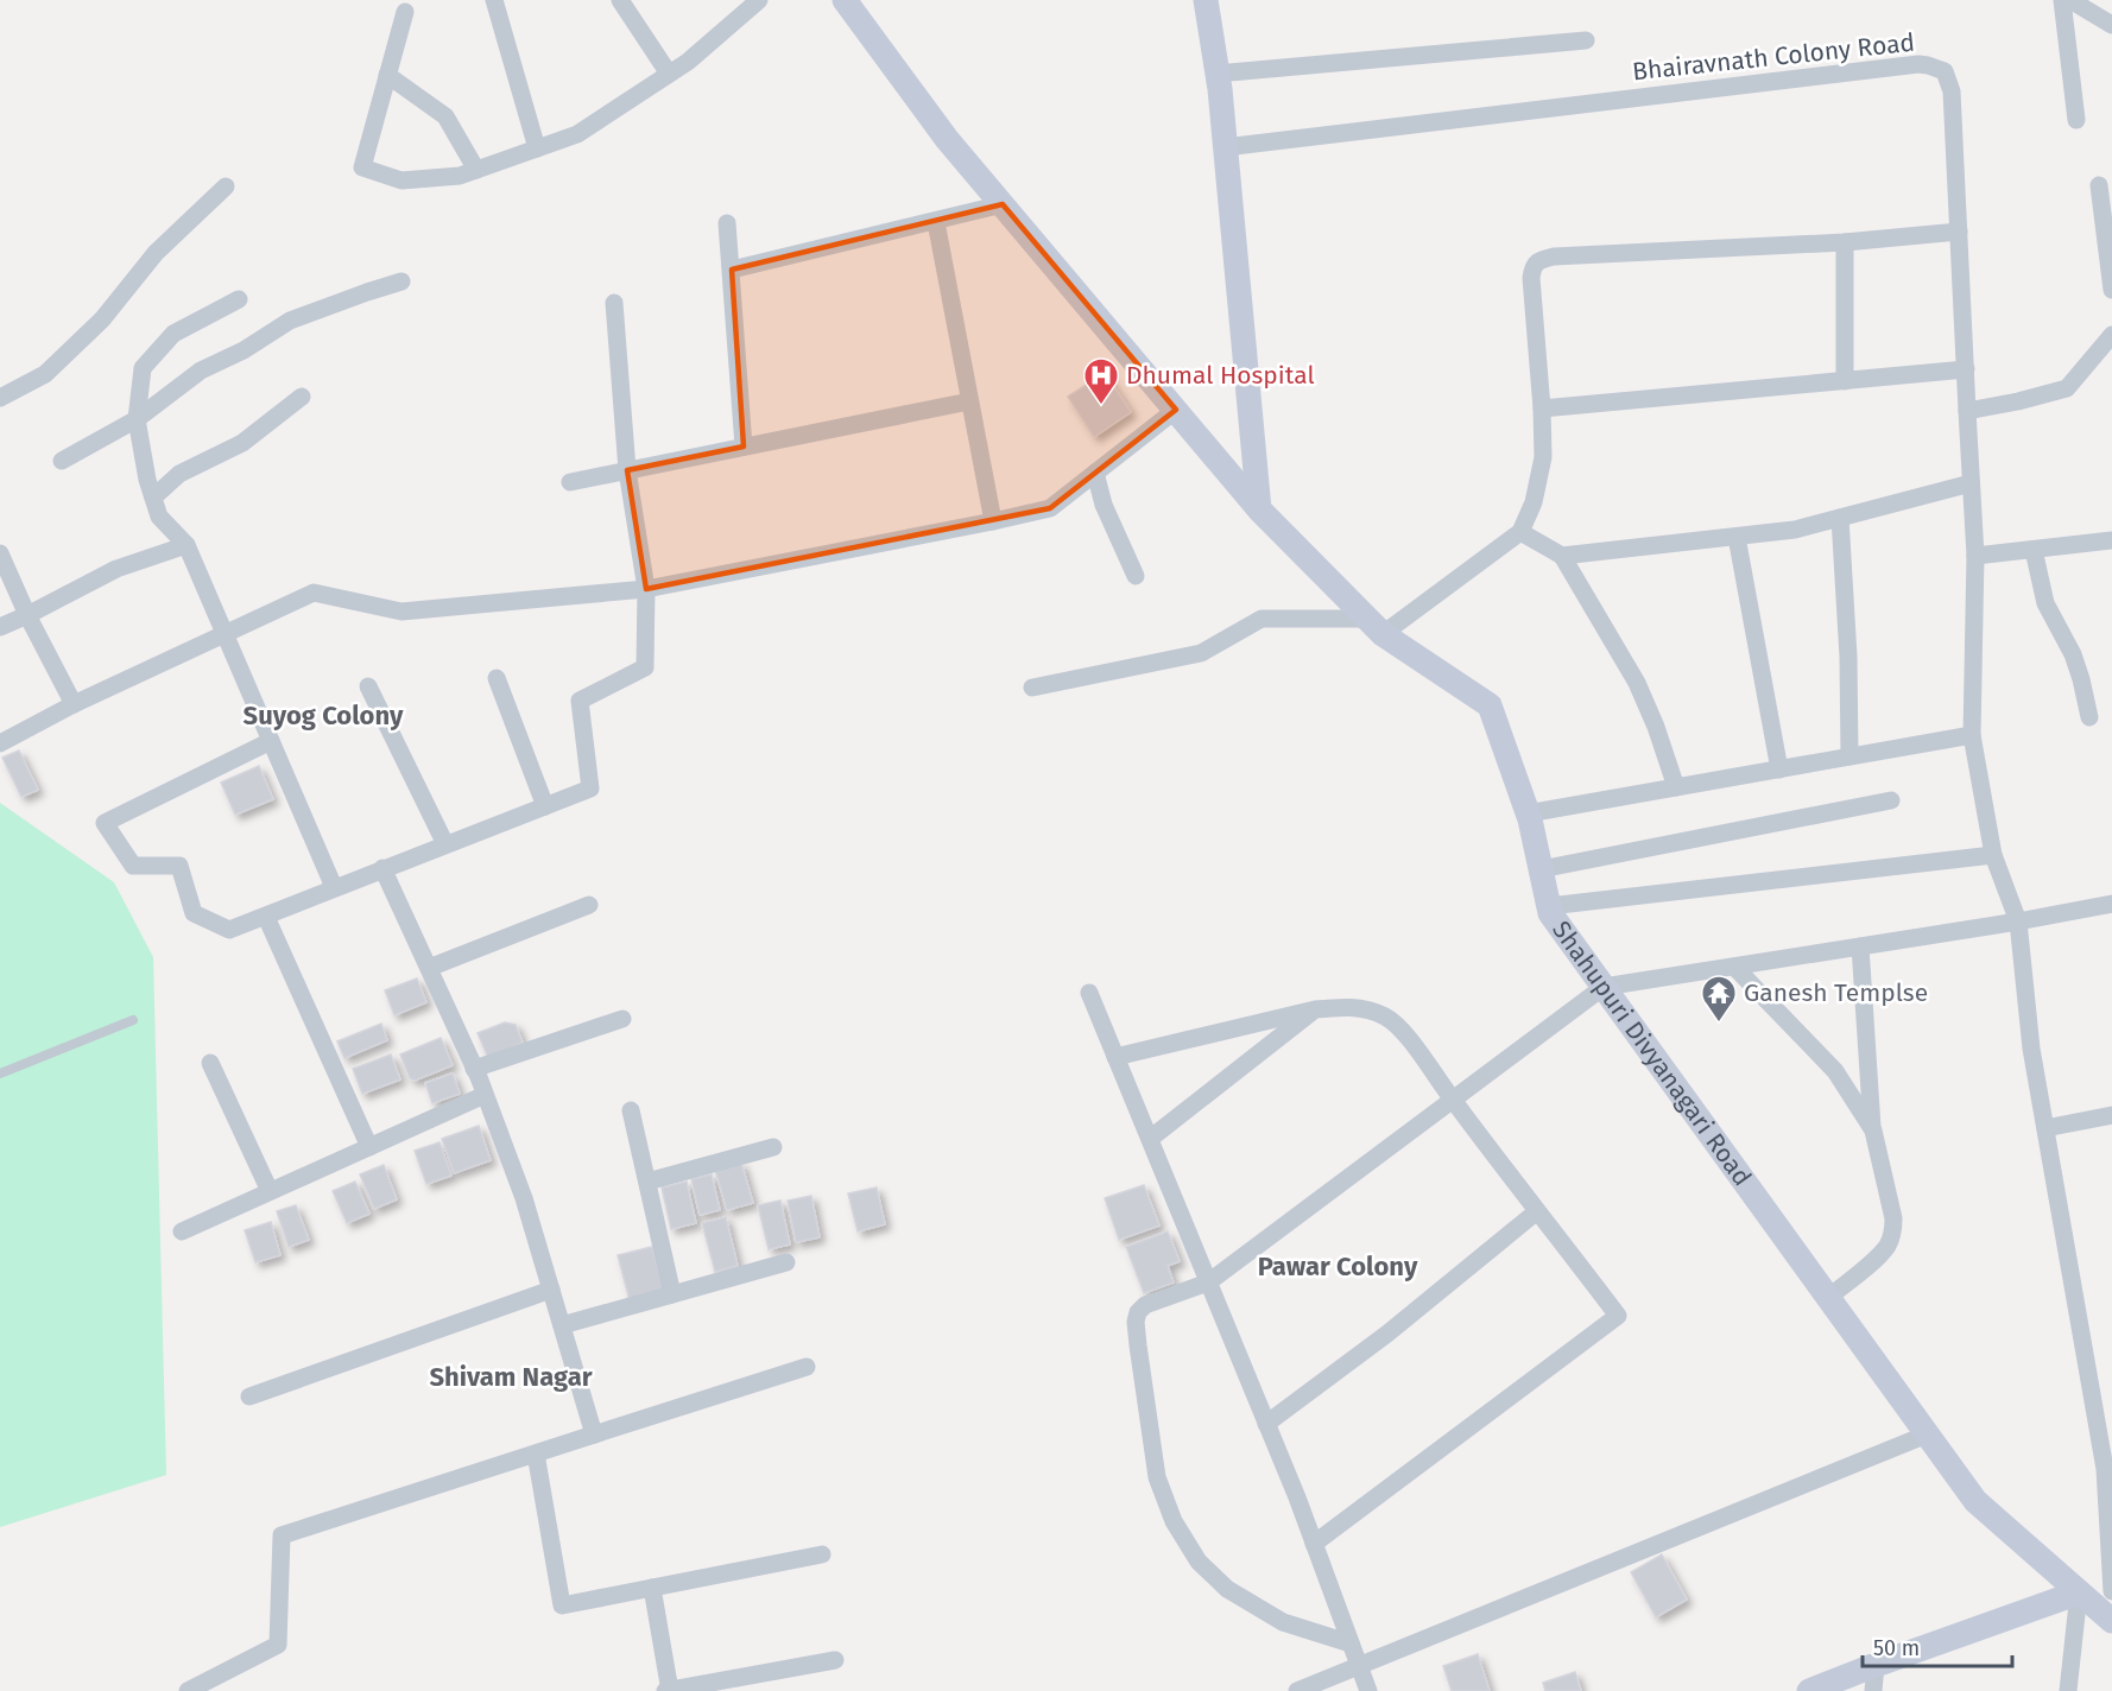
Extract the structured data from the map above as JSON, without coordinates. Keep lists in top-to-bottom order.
{
  "streets": {
    "main road": ["Shahupuri Divyanagari Road"],
    "street": ["Bhairavnath Colony Road"]
  },
  "districts": ["Suyog Colony", "Pawar Colony", "Shivam Nagar"],
  "places": {
    "hospital": ["Dhumal Hospital"],
    "temple": ["Ganesh Templse"]
  },
  "scale_bar": "50 m"
}
